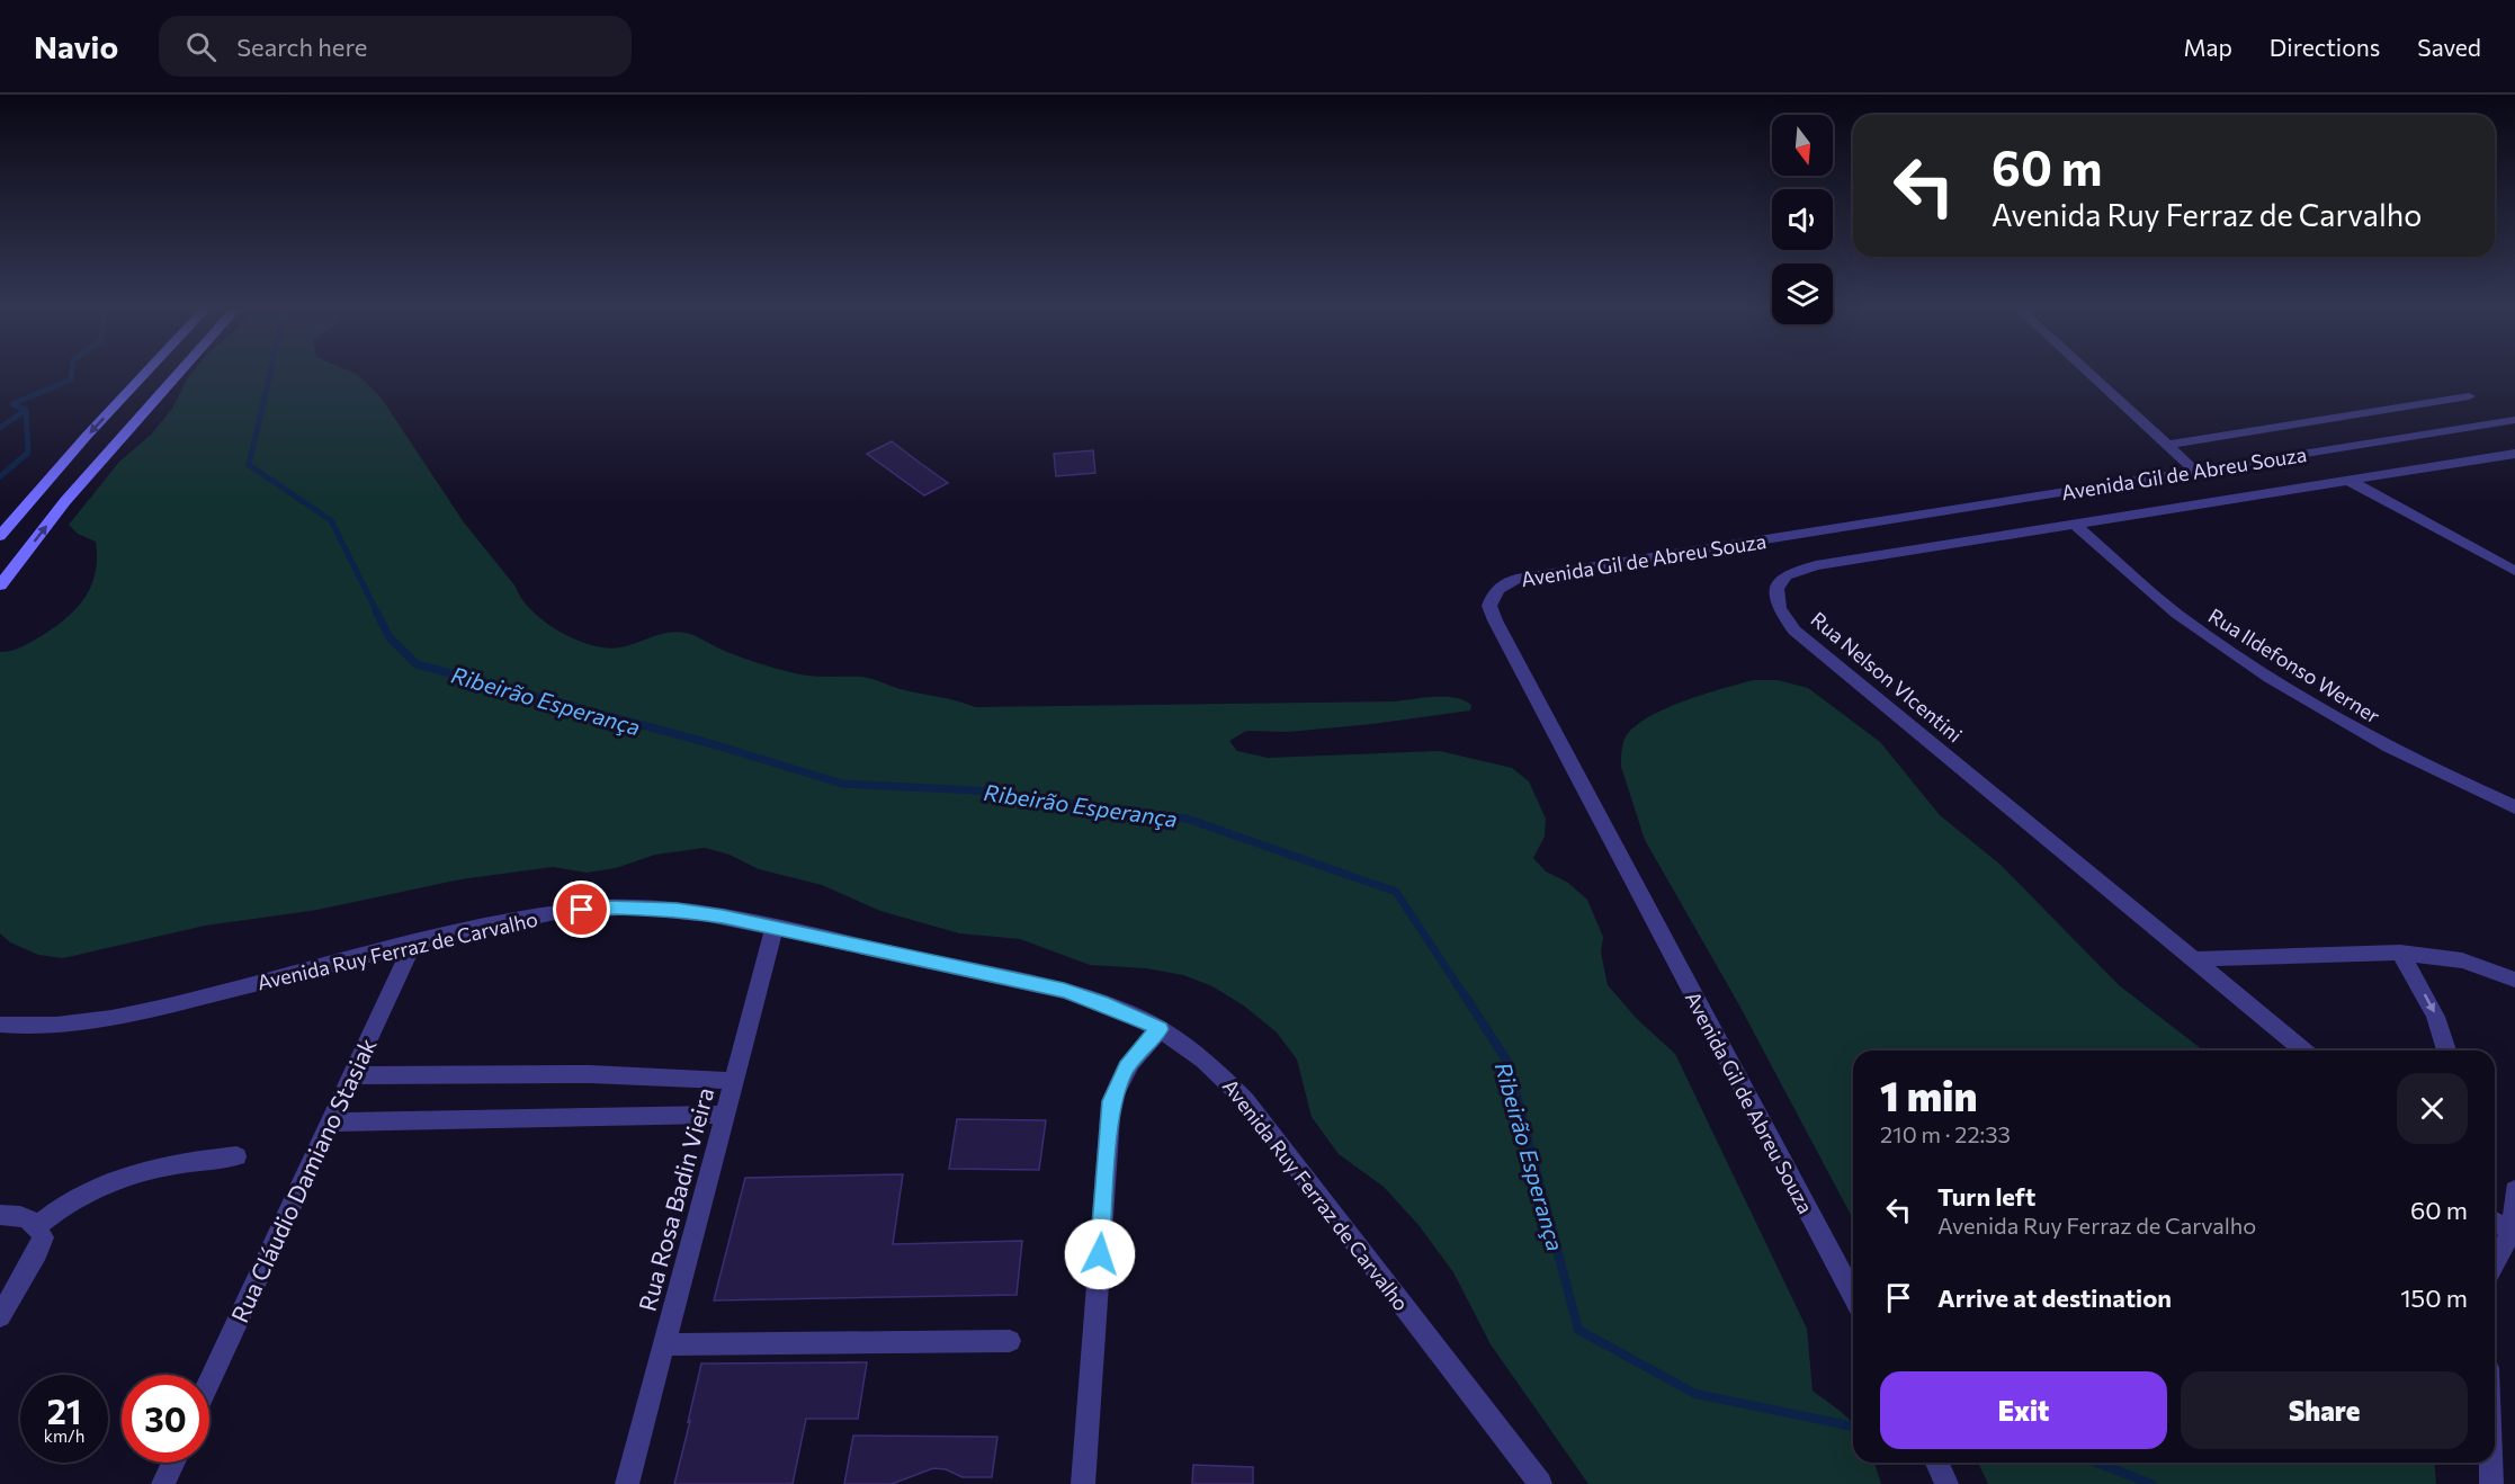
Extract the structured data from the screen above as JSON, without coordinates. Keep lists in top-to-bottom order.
{
  "streets": {
    "street": [
      "Avenida Gil de Abreu Souza",
      "Rua Ildefonso Werner",
      "Rua Nelson VIcentini",
      "Avenida Ruy Ferraz de Carvalho",
      "Rua Cláudio Damiano Stasiak",
      "Rua Rosa Badin Vieira"
    ]
  },
  "crossings": [
    ["Rua Ildefonso Werner", "Rua Nelson VIcentini"],
    ["Avenida Ruy Ferraz de Carvalho", "Rua Cláudio Damiano Stasiak"],
    ["Avenida Ruy Ferraz de Carvalho", "Rua Rosa Badin Vieira"]
  ],
  "water": ["Ribeirão Esperança"],
  "north": "bottom",
  "page": {
    "header": "Navio",
    "search": "Search here",
    "nav": ["Map", "Directions", "Saved"],
    "turn": ["60 m", "Avenida Ruy Ferraz de Carvalho"],
    "heading": ["1 min", "210 m · 22:33"],
    "list": [
      {
        "name": "Turn left",
        "note": "Avenida Ruy Ferraz de Carvalho",
        "value": "60 m"
      },
      {
        "name": "Arrive at destination",
        "value": "150 m"
      }
    ],
    "buttons": ["Exit", "Share"],
    "speed": "21 km/h",
    "limit": "30"
  }
}
